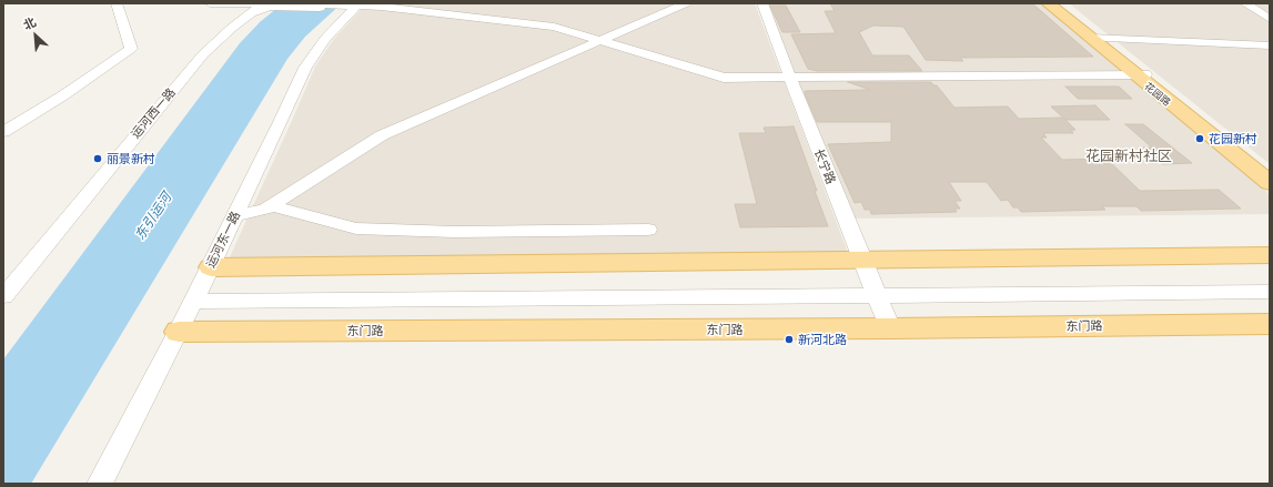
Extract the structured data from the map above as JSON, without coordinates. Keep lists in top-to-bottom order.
{
  "streets": {
    "main road": ["花园路", "东门路"],
    "street": ["运河西一路", "长宁路", "运河东一路"]
  },
  "crossings": [
    ["长宁路", "东门路"],
    ["运河东一路", "东门路"]
  ],
  "districts": ["花园新村社区"],
  "water": ["东引运河"],
  "places": ["花园新村", "丽景新村", "新河北路"],
  "north": "top left"
}
